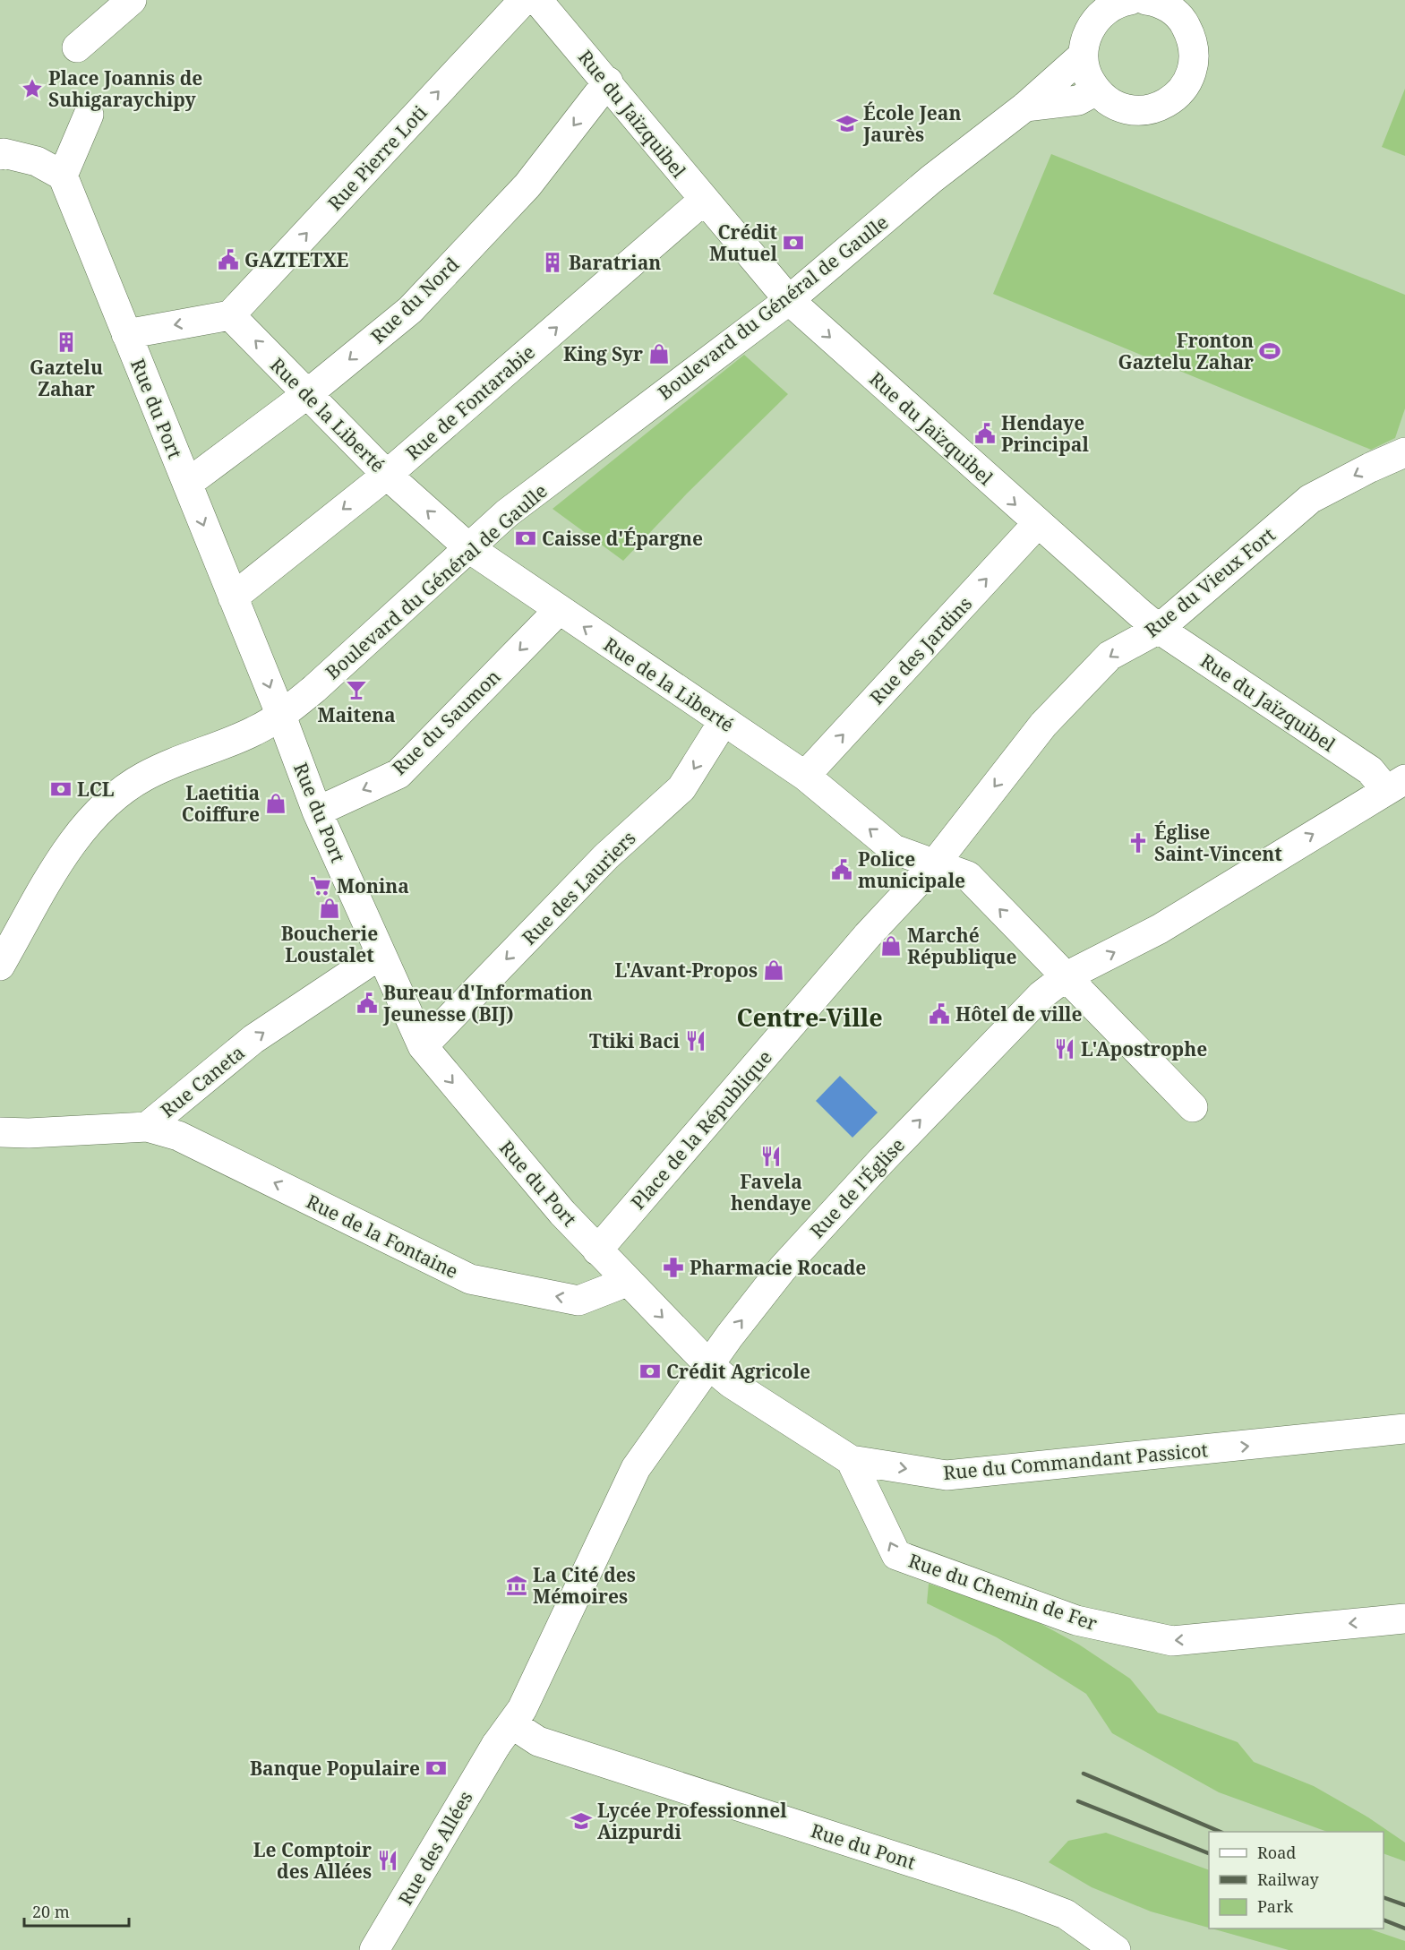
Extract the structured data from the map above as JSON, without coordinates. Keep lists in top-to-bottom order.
{
  "streets": {
    "street": [
      "Rue du Jaïzquibel",
      "Rue Pierre Loti",
      "Rue du Nord",
      "Boulevard du Général de Gaulle",
      "Rue de Fontarabie",
      "Rue du Port",
      "Rue de la Liberté",
      "Rue du Vieux Fort",
      "Rue des Jardins",
      "Rue du Saumon",
      "Rue des Lauriers",
      "Rue Caneta",
      "Place de la République",
      "Rue de l'Église",
      "Rue de la Fontaine",
      "Rue du Commandant Passicot",
      "Rue du Chemin de Fer",
      "Rue du Pont",
      "Rue des Allées"
    ]
  },
  "crossings": [
    ["Rue du Jaïzquibel", "Rue du Nord"],
    ["Rue du Jaïzquibel", "Boulevard du Général de Gaulle"],
    ["Rue du Jaïzquibel", "Rue de Fontarabie"],
    ["Rue du Jaïzquibel", "Rue du Vieux Fort"],
    ["Rue du Jaïzquibel", "Rue des Jardins"],
    ["Rue du Jaïzquibel", "Rue de l'Église"],
    ["Rue Pierre Loti", "Rue de la Liberté"],
    ["Rue du Nord", "Rue du Port"],
    ["Rue du Nord", "Rue de la Liberté"],
    ["Boulevard du Général de Gaulle", "Rue du Port"],
    ["Boulevard du Général de Gaulle", "Rue de la Liberté"],
    ["Rue de Fontarabie", "Rue du Port"],
    ["Rue de Fontarabie", "Rue de la Liberté"],
    ["Rue du Port", "Rue du Saumon"],
    ["Rue du Port", "Rue des Lauriers"],
    ["Rue du Port", "Rue Caneta"],
    ["Rue du Port", "Place de la République"],
    ["Rue du Port", "Rue de l'Église"],
    ["Rue du Port", "Rue de la Fontaine"],
    ["Rue du Port", "Rue du Commandant Passicot"],
    ["Rue de la Liberté", "Rue du Vieux Fort"],
    ["Rue de la Liberté", "Rue des Jardins"],
    ["Rue de la Liberté", "Rue du Saumon"],
    ["Rue de la Liberté", "Rue des Lauriers"],
    ["Rue de la Liberté", "Place de la République"],
    ["Rue de la Liberté", "Rue de l'Église"],
    ["Rue du Vieux Fort", "Place de la République"],
    ["Rue Caneta", "Rue de la Fontaine"],
    ["Rue de l'Église", "Rue du Commandant Passicot"],
    ["Rue de l'Église", "Rue du Pont"],
    ["Rue de l'Église", "Rue des Allées"],
    ["Rue du Commandant Passicot", "Rue du Chemin de Fer"],
    ["Rue du Pont", "Rue des Allées"]
  ],
  "one_way": [
    "Rue Pierre Loti",
    "Rue du Nord",
    "Rue du Port",
    "Rue de la Liberté",
    "Rue du Vieux Fort",
    "Rue des Jardins",
    "Rue du Saumon",
    "Rue des Lauriers",
    "Rue Caneta",
    "Rue de l'Église",
    "Rue de la Fontaine",
    "Rue du Commandant Passicot",
    "Rue du Chemin de Fer"
  ],
  "districts": ["Centre-Ville"],
  "places": {
    "place": ["Place Joannis de Suhigaraychipy"],
    "school or university": ["École Jean Jaurès", "Lycée Professionnel Aizpurdi"],
    "bank": [
      "Crédit Mutuel",
      "Caisse d'Épargne",
      "LCL",
      "Crédit Agricole",
      "Banque Populaire"
    ],
    "public building": [
      "GAZTETXE",
      "Hendaye Principal",
      "Police municipale",
      "Bureau d'Information Jeunesse (BIJ)",
      "Hôtel de ville"
    ],
    "building": ["Baratrian", "Gaztelu Zahar"],
    "sports": ["Fronton Gaztelu Zahar"],
    "shop": [
      "King Syr",
      "Laetitia Coiffure",
      "Boucherie Loustalet",
      "Marché République",
      "L'Avant-Propos"
    ],
    "bar": ["Maitena"],
    "church": ["Église Saint-Vincent"],
    "supermarket": ["Monina"],
    "restaurant": [
      "Ttiki Baci",
      "L'Apostrophe",
      "Favela hendaye",
      "Le Comptoir des Allées"
    ],
    "pharmacy": ["Pharmacie Rocade"],
    "museum": ["La Cité des Mémoires"]
  },
  "legend": ["Road", "Railway", "Park"],
  "scale_bar": "20 m"
}
